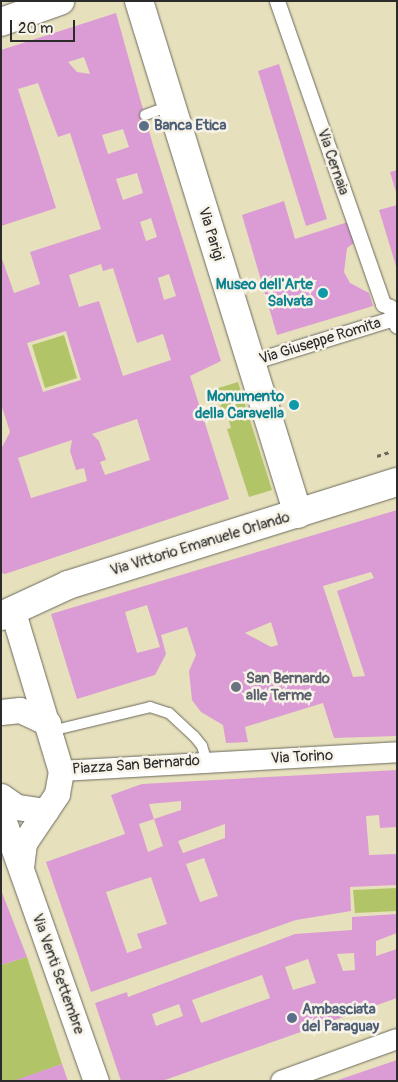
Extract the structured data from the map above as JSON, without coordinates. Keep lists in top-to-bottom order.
{
  "streets": {
    "main road": ["Via Parigi", "Via Giuseppe Romita", "Via Vittorio Emanuele Orlando"],
    "street": [
      "Via Cernaia",
      "Via Torino",
      "Piazza San Bernardo",
      "Via Venti Settembre"
    ]
  },
  "crossings": [
    ["Via Cernaia", "Via Giuseppe Romita"],
    ["Via Parigi", "Via Giuseppe Romita"],
    ["Via Giuseppe Romita", "Via Vittorio Emanuele Orlando"],
    ["Via Vittorio Emanuele Orlando", "Piazza San Bernardo"],
    ["Via Torino", "Piazza San Bernardo"],
    ["Piazza San Bernardo", "Via Venti Settembre"]
  ],
  "places": [
    "Banca Etica",
    "Museo dell'Arte Salvata",
    "Monumento della Caravella",
    "San Bernardo alle Terme",
    "Ambasciata del Paraguay"
  ],
  "scale_bar": "20 m"
}
